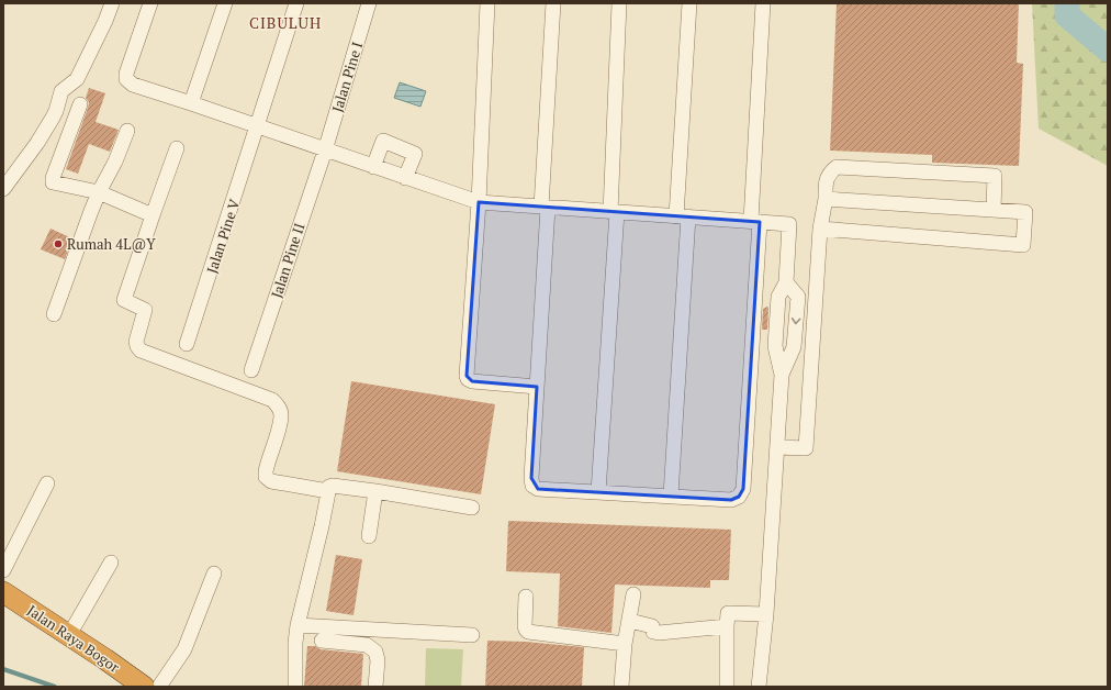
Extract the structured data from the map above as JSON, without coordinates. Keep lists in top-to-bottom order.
{
  "streets": {
    "highway": ["Jalan Raya Bogor"],
    "street": ["Jalan Pine I", "Jalan Pine V", "Jalan Pine II"]
  },
  "crossings": [
    ["Jalan Pine I", "Jalan Pine II"]
  ],
  "districts": ["CIBULUH"],
  "places": ["Rumah 4L@Y"]
}
